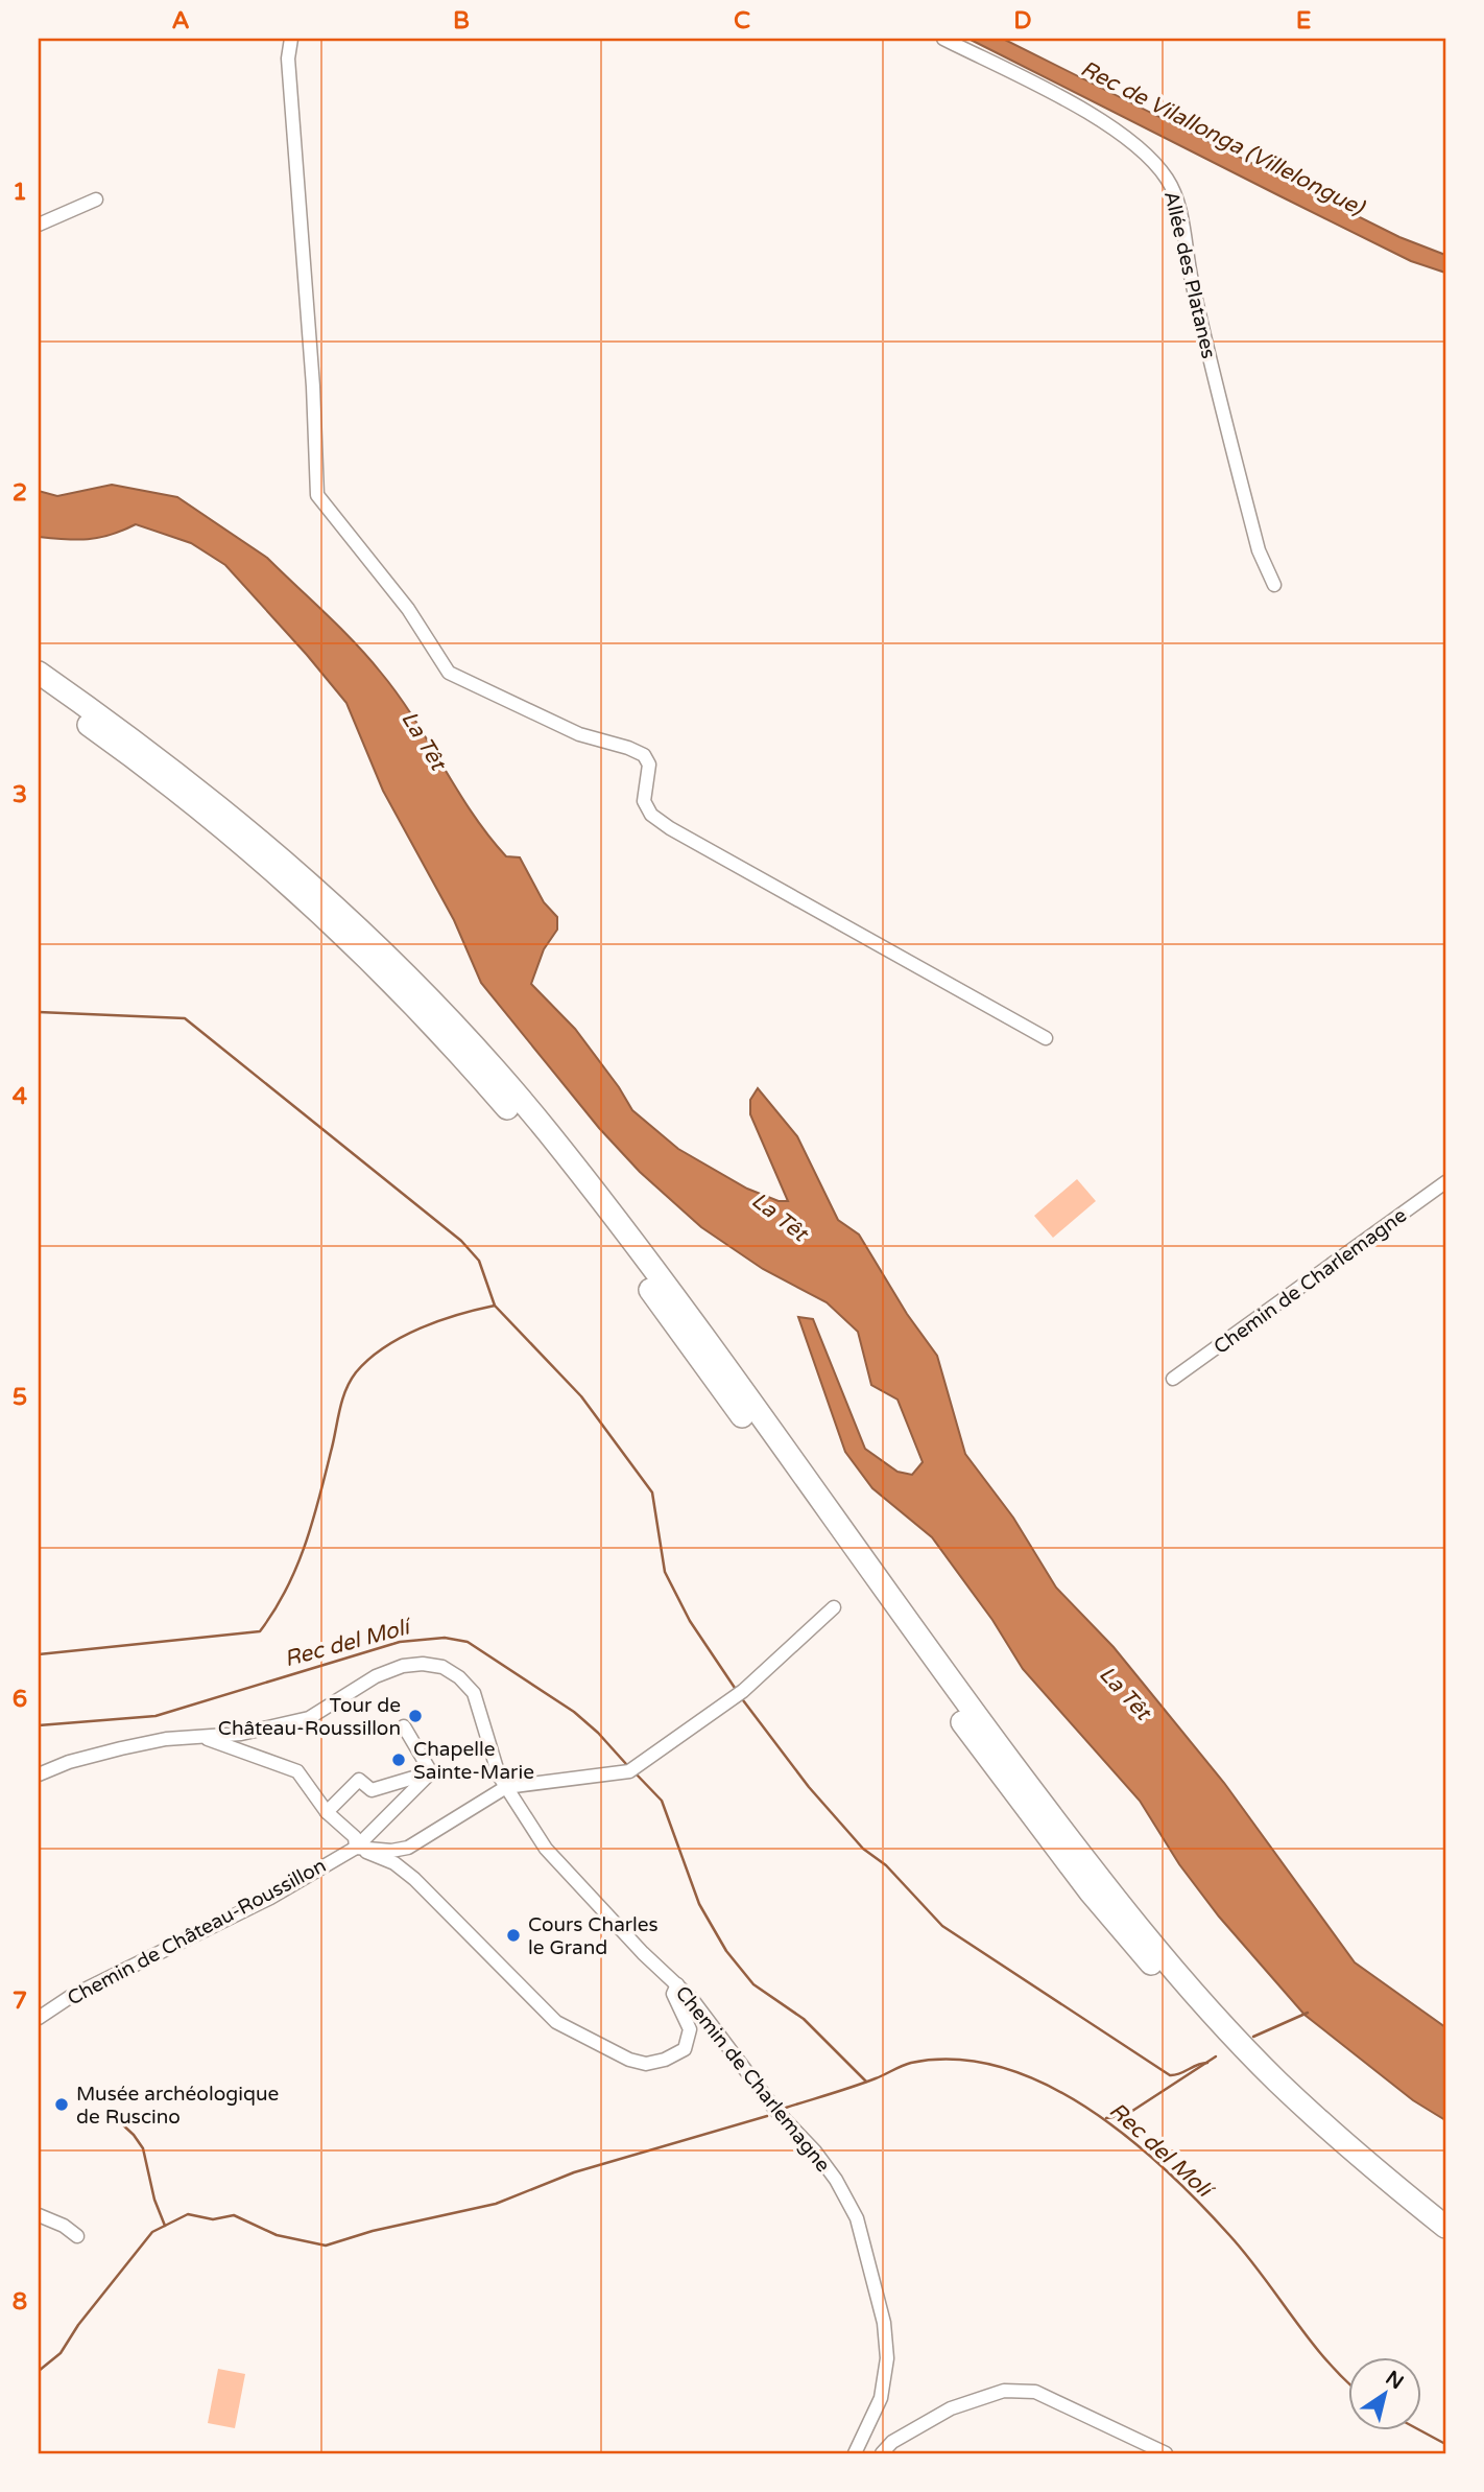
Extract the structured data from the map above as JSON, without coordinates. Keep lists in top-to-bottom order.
{
  "streets": {
    "street": ["Allée des Platanes", "Chemin de Charlemagne", "Chemin de Château-Roussillon"]
  },
  "water": ["Rec de Vilallonga (Villelongue)", "La Têt", "Rec del Molí"],
  "places": [
    "Tour de Château-Roussillon",
    "Chapelle Sainte-Marie",
    "Cours Charles le Grand",
    "Musée archéologique de Ruscino"
  ],
  "north": "top right",
  "grid": {
    "columns": [
      "A",
      "B",
      "C",
      "D",
      "E"
    ],
    "rows": [
      "1",
      "2",
      "3",
      "4",
      "5",
      "6",
      "7",
      "8"
    ]
  }
}
